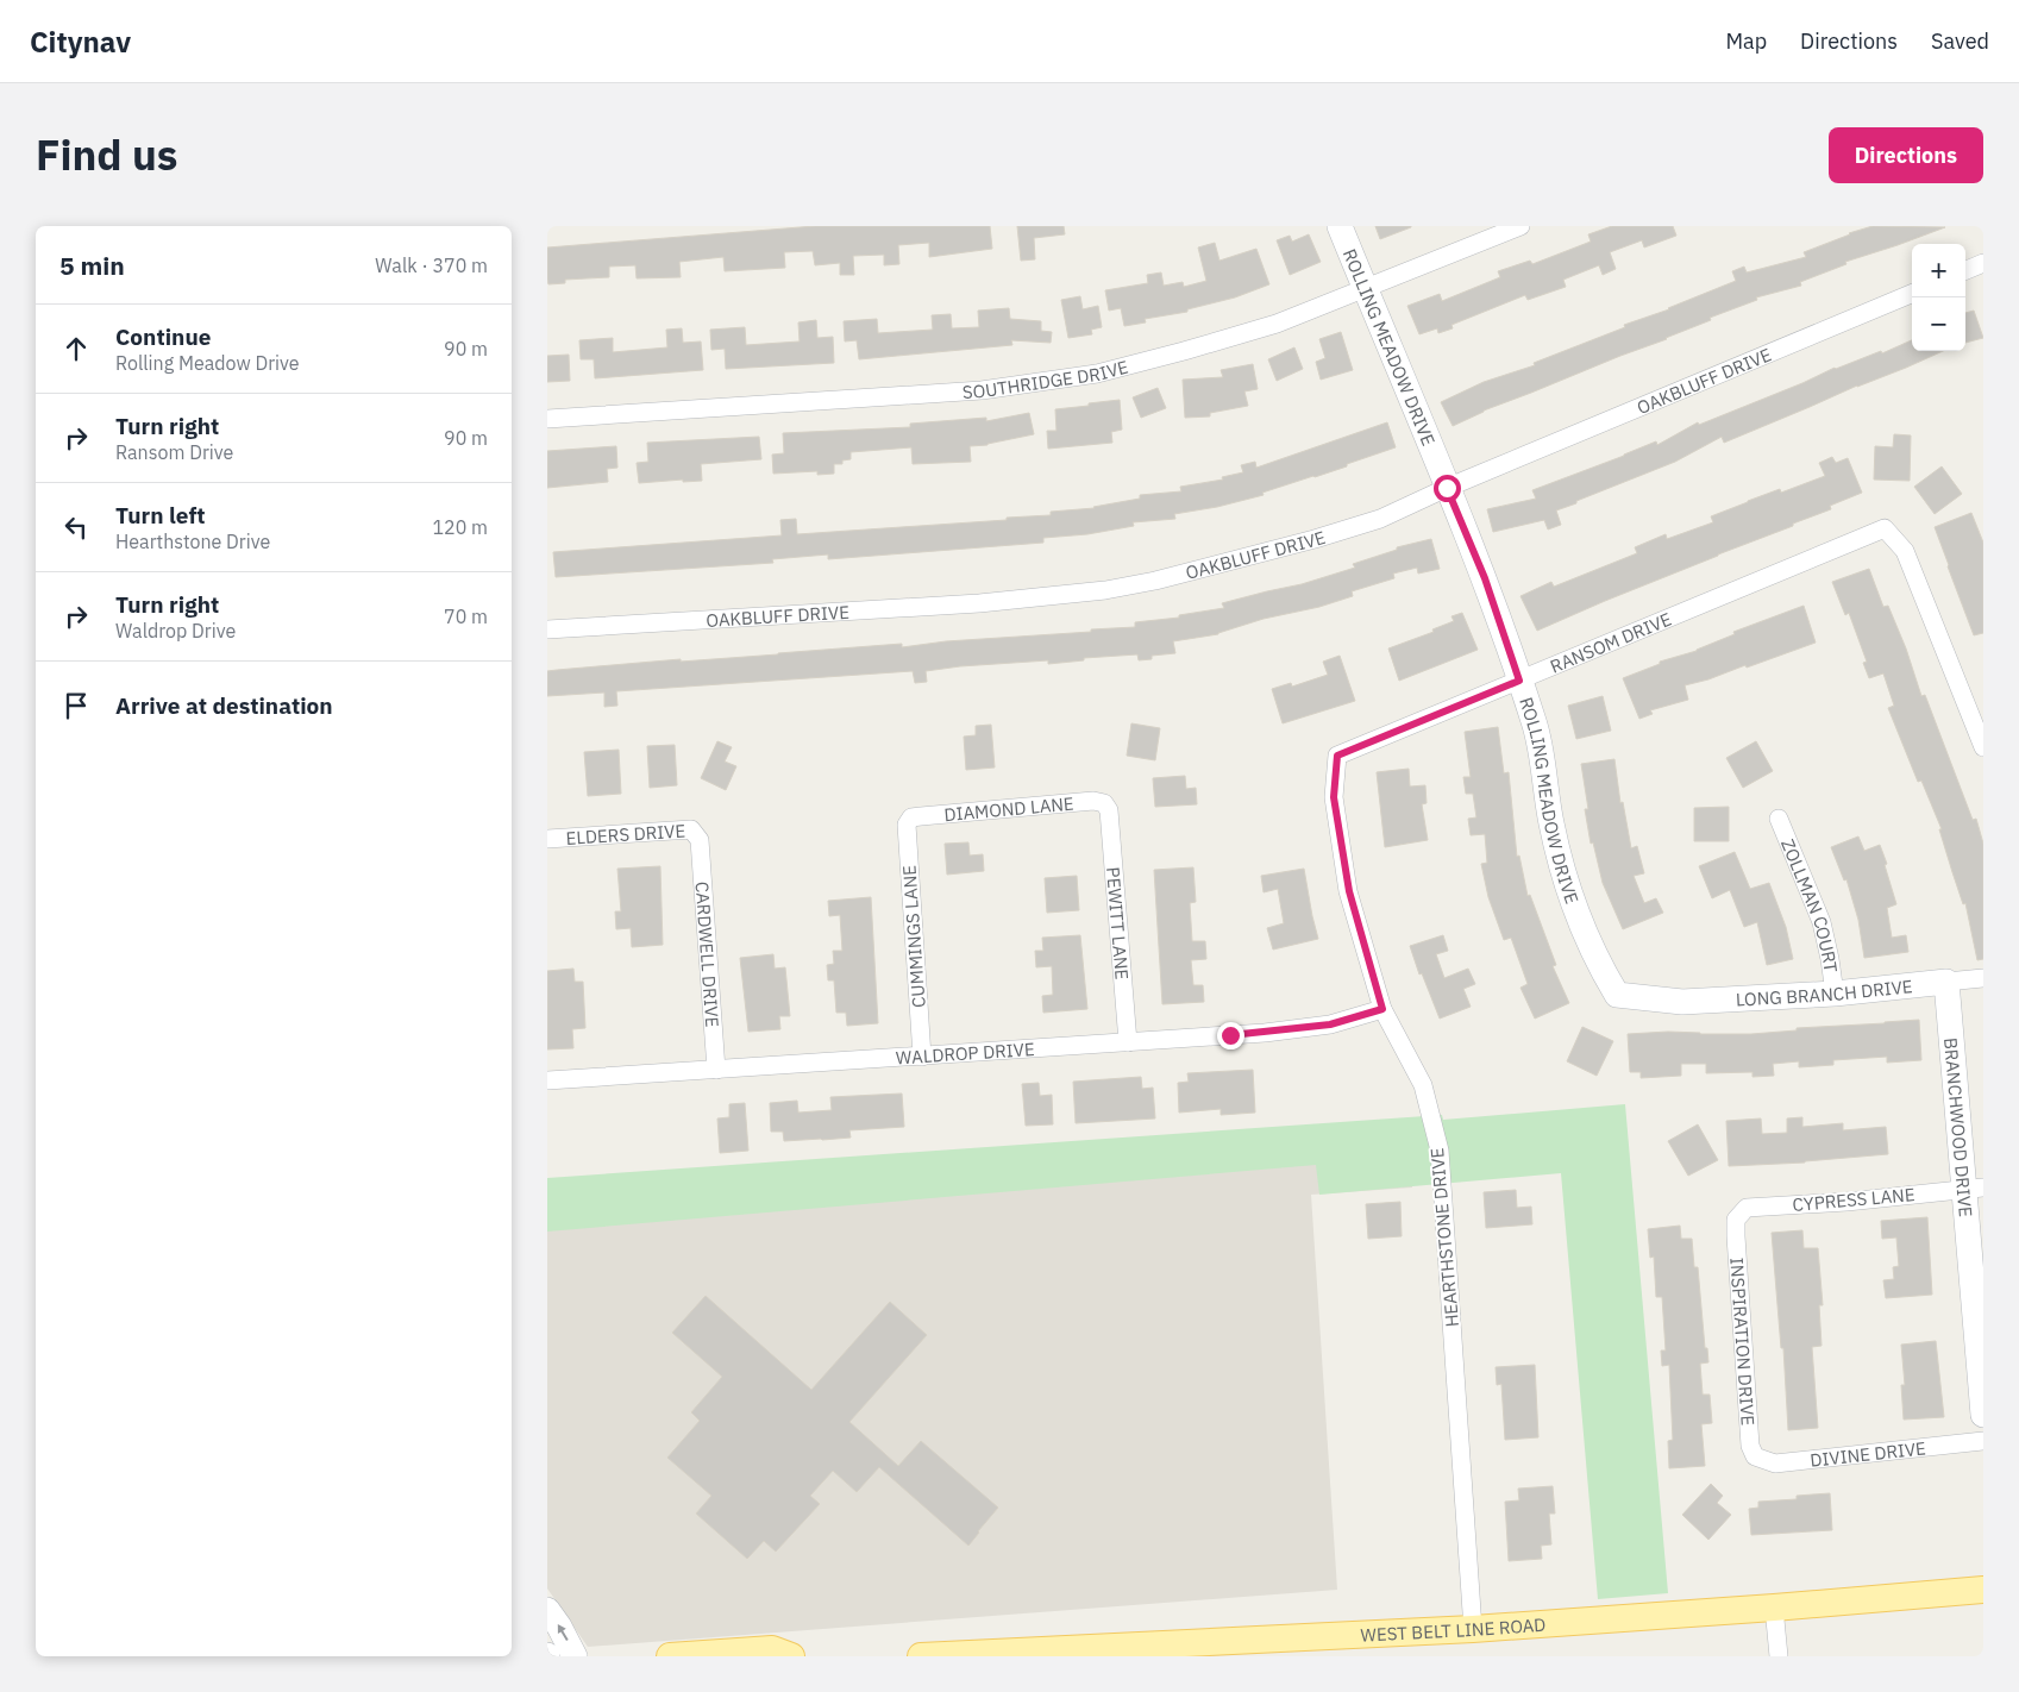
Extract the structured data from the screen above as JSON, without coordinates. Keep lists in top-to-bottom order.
{
  "streets": {
    "main road": ["WEST BELT LINE ROAD"],
    "street": [
      "ROLLING MEADOW DRIVE",
      "SOUTHRIDGE DRIVE",
      "OAKBLUFF DRIVE",
      "RANSOM DRIVE",
      "DIAMOND LANE",
      "ELDERS DRIVE",
      "ZOLLMAN COURT",
      "PEWITT LANE",
      "CUMMINGS LANE",
      "CARDWELL DRIVE",
      "LONG BRANCH DRIVE",
      "WALDROP DRIVE",
      "BRANCHWOOD DRIVE",
      "CYPRESS LANE",
      "HEARTHSTONE DRIVE",
      "INSPIRATION DRIVE",
      "DIVINE DRIVE"
    ]
  },
  "crossings": [
    ["ROLLING MEADOW DRIVE", "SOUTHRIDGE DRIVE"],
    ["ROLLING MEADOW DRIVE", "OAKBLUFF DRIVE"],
    ["ROLLING MEADOW DRIVE", "RANSOM DRIVE"],
    ["ROLLING MEADOW DRIVE", "LONG BRANCH DRIVE"],
    ["RANSOM DRIVE", "HEARTHSTONE DRIVE"],
    ["DIAMOND LANE", "PEWITT LANE"],
    ["DIAMOND LANE", "CUMMINGS LANE"],
    ["ELDERS DRIVE", "CARDWELL DRIVE"],
    ["ZOLLMAN COURT", "LONG BRANCH DRIVE"],
    ["PEWITT LANE", "WALDROP DRIVE"],
    ["CUMMINGS LANE", "WALDROP DRIVE"],
    ["CARDWELL DRIVE", "WALDROP DRIVE"],
    ["LONG BRANCH DRIVE", "BRANCHWOOD DRIVE"],
    ["WALDROP DRIVE", "HEARTHSTONE DRIVE"],
    ["BRANCHWOOD DRIVE", "CYPRESS LANE"],
    ["CYPRESS LANE", "INSPIRATION DRIVE"],
    ["HEARTHSTONE DRIVE", "WEST BELT LINE ROAD"],
    ["INSPIRATION DRIVE", "DIVINE DRIVE"]
  ],
  "page": {
    "header": "Citynav",
    "nav": ["Map", "Directions", "Saved"],
    "title": "Find us",
    "buttons": "Directions",
    "heading": ["5 min", "Walk · 370 m"],
    "map_buttons": ["+", "−"],
    "list": [
      ["Continue", "Rolling Meadow Drive", "90 m"],
      ["Turn right", "Ransom Drive", "90 m"],
      ["Turn left", "Hearthstone Drive", "120 m"],
      ["Turn right", "Waldrop Drive", "70 m"],
      "Arrive at destination"
    ]
  }
}
